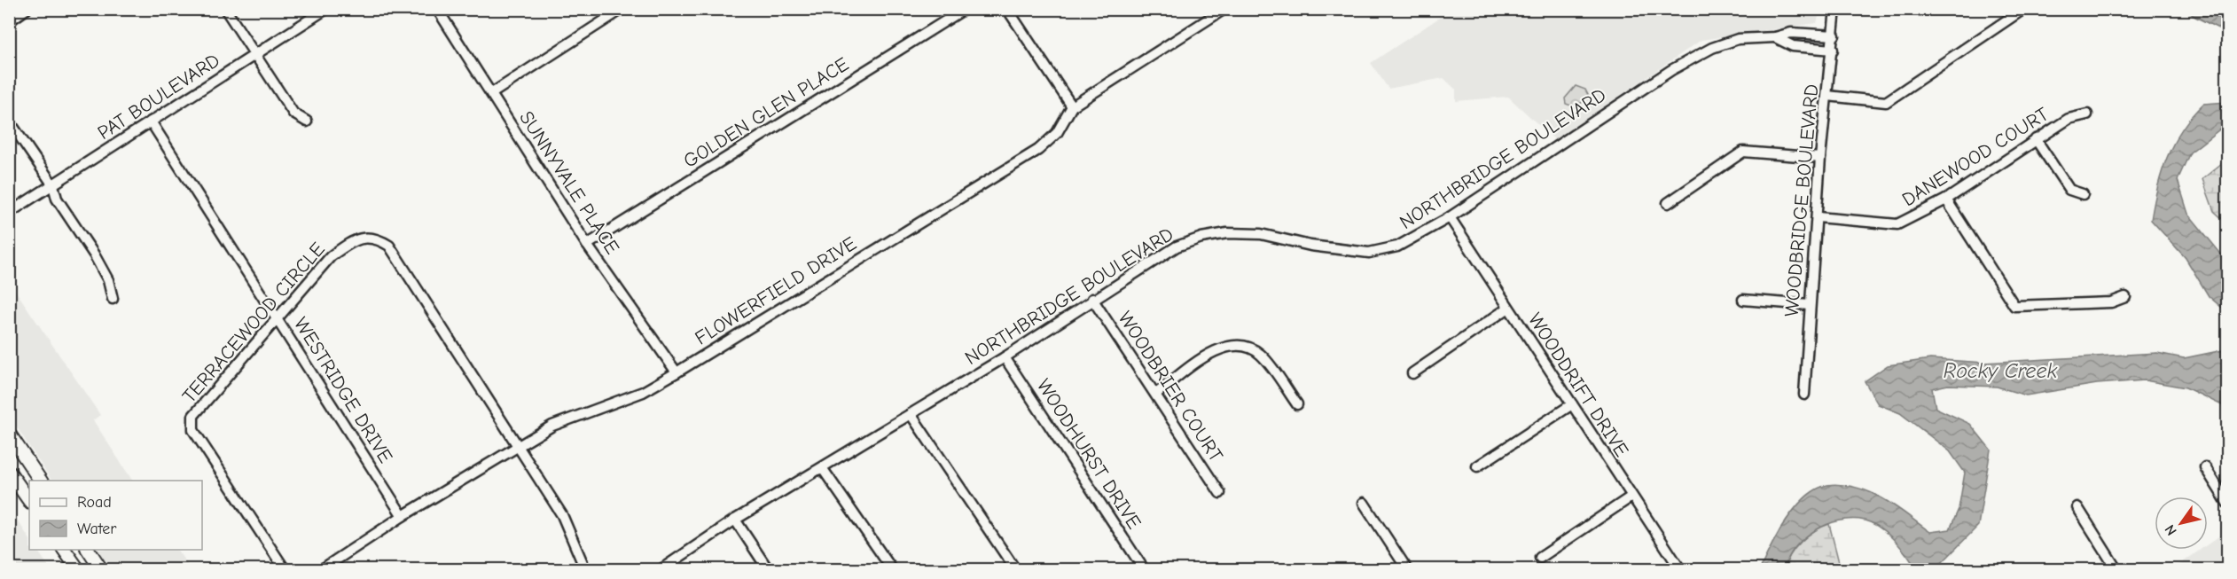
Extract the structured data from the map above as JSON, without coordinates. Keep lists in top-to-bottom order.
{
  "streets": {
    "street": [
      "PAT BOULEVARD",
      "GOLDEN GLEN PLACE",
      "DANEWOOD COURT",
      "NORTHBRIDGE BOULEVARD",
      "SUNNYVALE PLACE",
      "WOODBRIDGE BOULEVARD",
      "FLOWERFIELD DRIVE",
      "TERRACEWOOD CIRCLE",
      "WOODDRIFT DRIVE",
      "WOODBRIER COURT",
      "WESTRIDGE DRIVE",
      "WOODHURST DRIVE"
    ]
  },
  "crossings": [
    ["PAT BOULEVARD", "WESTRIDGE DRIVE"],
    ["GOLDEN GLEN PLACE", "SUNNYVALE PLACE"],
    ["DANEWOOD COURT", "WOODBRIDGE BOULEVARD"],
    ["NORTHBRIDGE BOULEVARD", "WOODBRIDGE BOULEVARD"],
    ["NORTHBRIDGE BOULEVARD", "WOODDRIFT DRIVE"],
    ["NORTHBRIDGE BOULEVARD", "WOODBRIER COURT"],
    ["NORTHBRIDGE BOULEVARD", "WOODHURST DRIVE"],
    ["SUNNYVALE PLACE", "FLOWERFIELD DRIVE"],
    ["FLOWERFIELD DRIVE", "TERRACEWOOD CIRCLE"],
    ["FLOWERFIELD DRIVE", "WESTRIDGE DRIVE"],
    ["TERRACEWOOD CIRCLE", "WESTRIDGE DRIVE"]
  ],
  "water": ["Rocky Creek"],
  "legend": ["Road", "Water"],
  "north": "bottom left"
}
